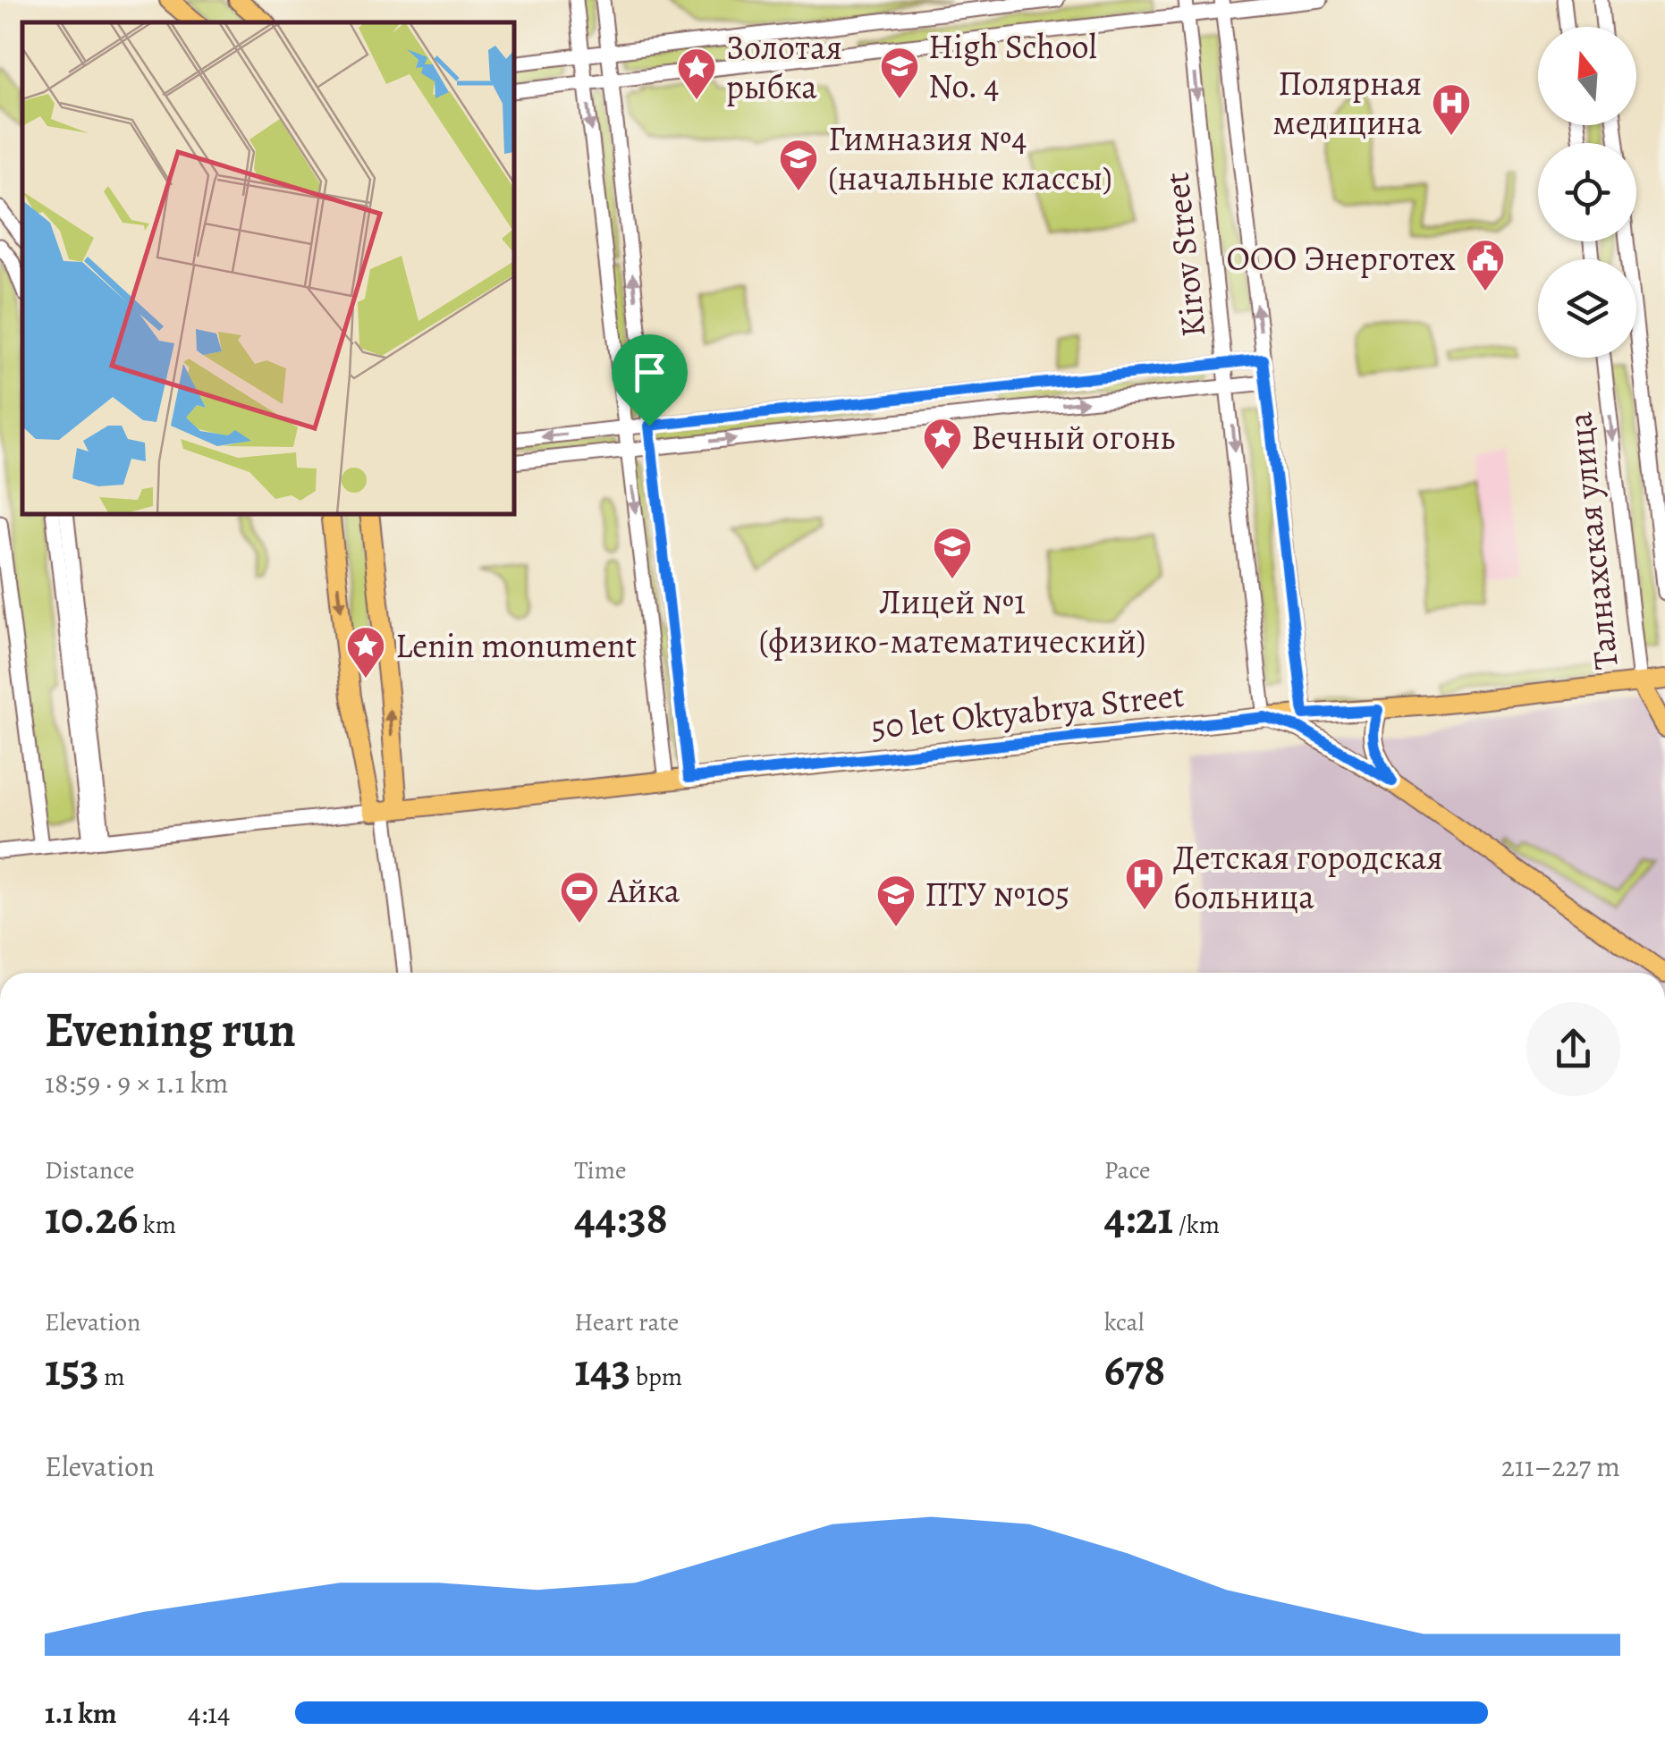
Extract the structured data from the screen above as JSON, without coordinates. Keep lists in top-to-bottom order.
{
  "streets": {
    "main road": ["Талнахская улица", "50 let Oktyabrya Street"],
    "street": ["Kirov Street"]
  },
  "crossings": [
    ["Kirov Street", "50 let Oktyabrya Street"],
    ["Талнахская улица", "50 let Oktyabrya Street"]
  ],
  "places": {
    "school or university": [
      "High School No. 4",
      "Гимназия №4 (начальные классы)",
      "Лицей №1 (физико-математический)",
      "ПТУ №105"
    ],
    "place": ["Золотая рыбка", "Вечный огонь", "Lenin monument"],
    "hospital": ["Полярная медицина", "Детская городская больница"],
    "public building": ["ООО Энерготех"],
    "sports": ["Айка"]
  },
  "north": "top",
  "page": {
    "heading": ["Evening run", "18:59 · 9 × 1.1 km"],
    "stats": [
      ["Distance", "10.26 km"],
      ["Time", "44:38"],
      ["Pace", "4:21 /km"],
      ["Elevation", "153 m"],
      ["Heart rate", "143 bpm"],
      ["kcal", "678"]
    ],
    "chart": ["Elevation", "211–227 m"],
    "list": [
      {
        "name": "1.1 km",
        "note": "4:14"
      }
    ]
  }
}
